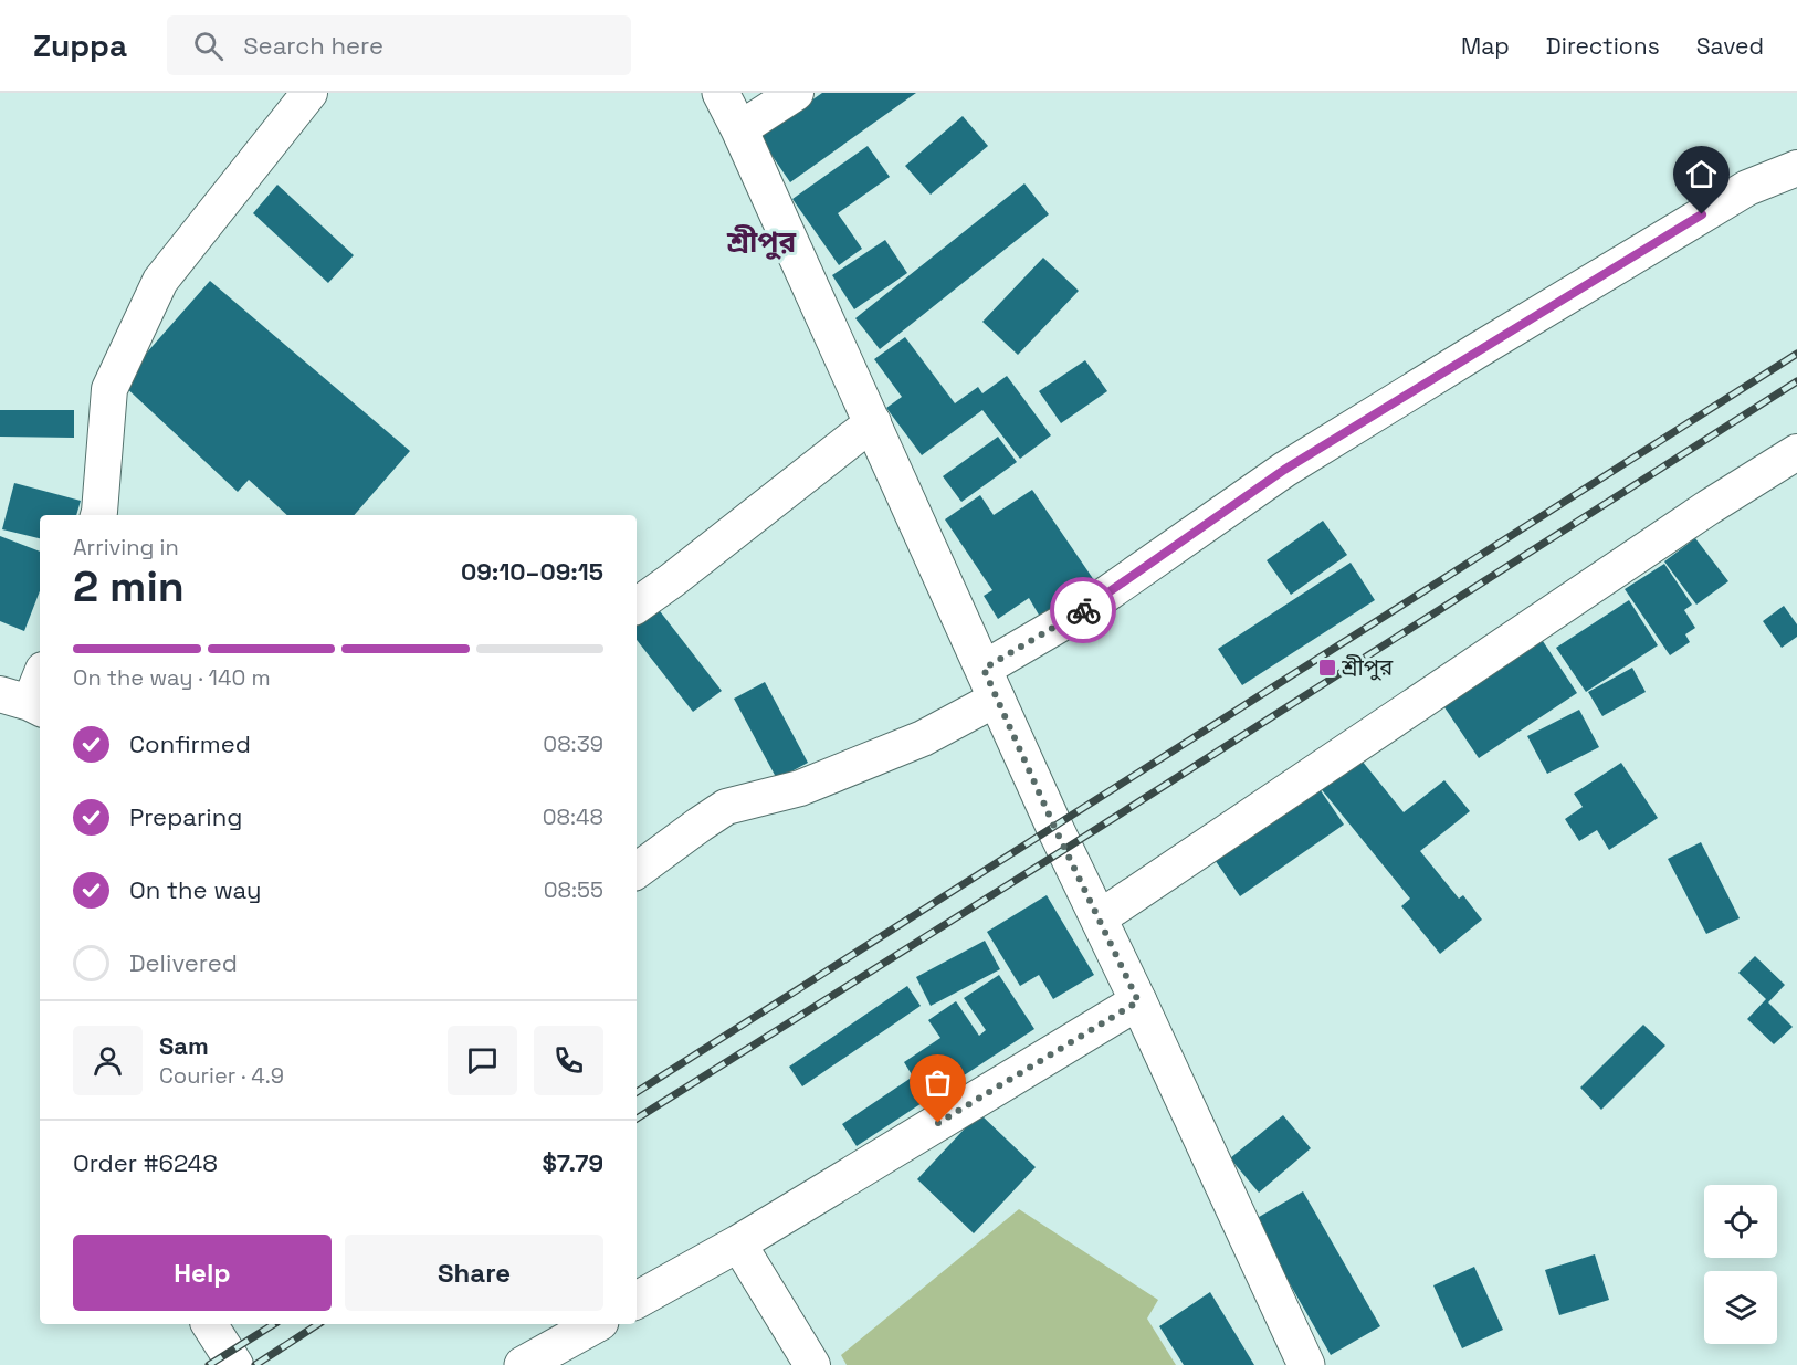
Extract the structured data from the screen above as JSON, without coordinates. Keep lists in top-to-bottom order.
{
  "districts": ["শ্রীপুর"],
  "places": {
    "transit": ["শ্রীপুর"]
  },
  "page": {
    "header": "Zuppa",
    "search": "Search here",
    "nav": ["Map", "Directions", "Saved"],
    "heading": ["2 min", "Arriving in", "09:10–09:15"],
    "panel": [
      "Sam",
      "Courier · 4.9",
      "Order #6248",
      "$7.79"
    ],
    "bar": "On the way · 140 m",
    "list": [
      ["Confirmed", "08:39"],
      ["Preparing", "08:48"],
      ["On the way", "08:55"],
      "Delivered"
    ],
    "buttons": ["Help", "Share"]
  }
}
